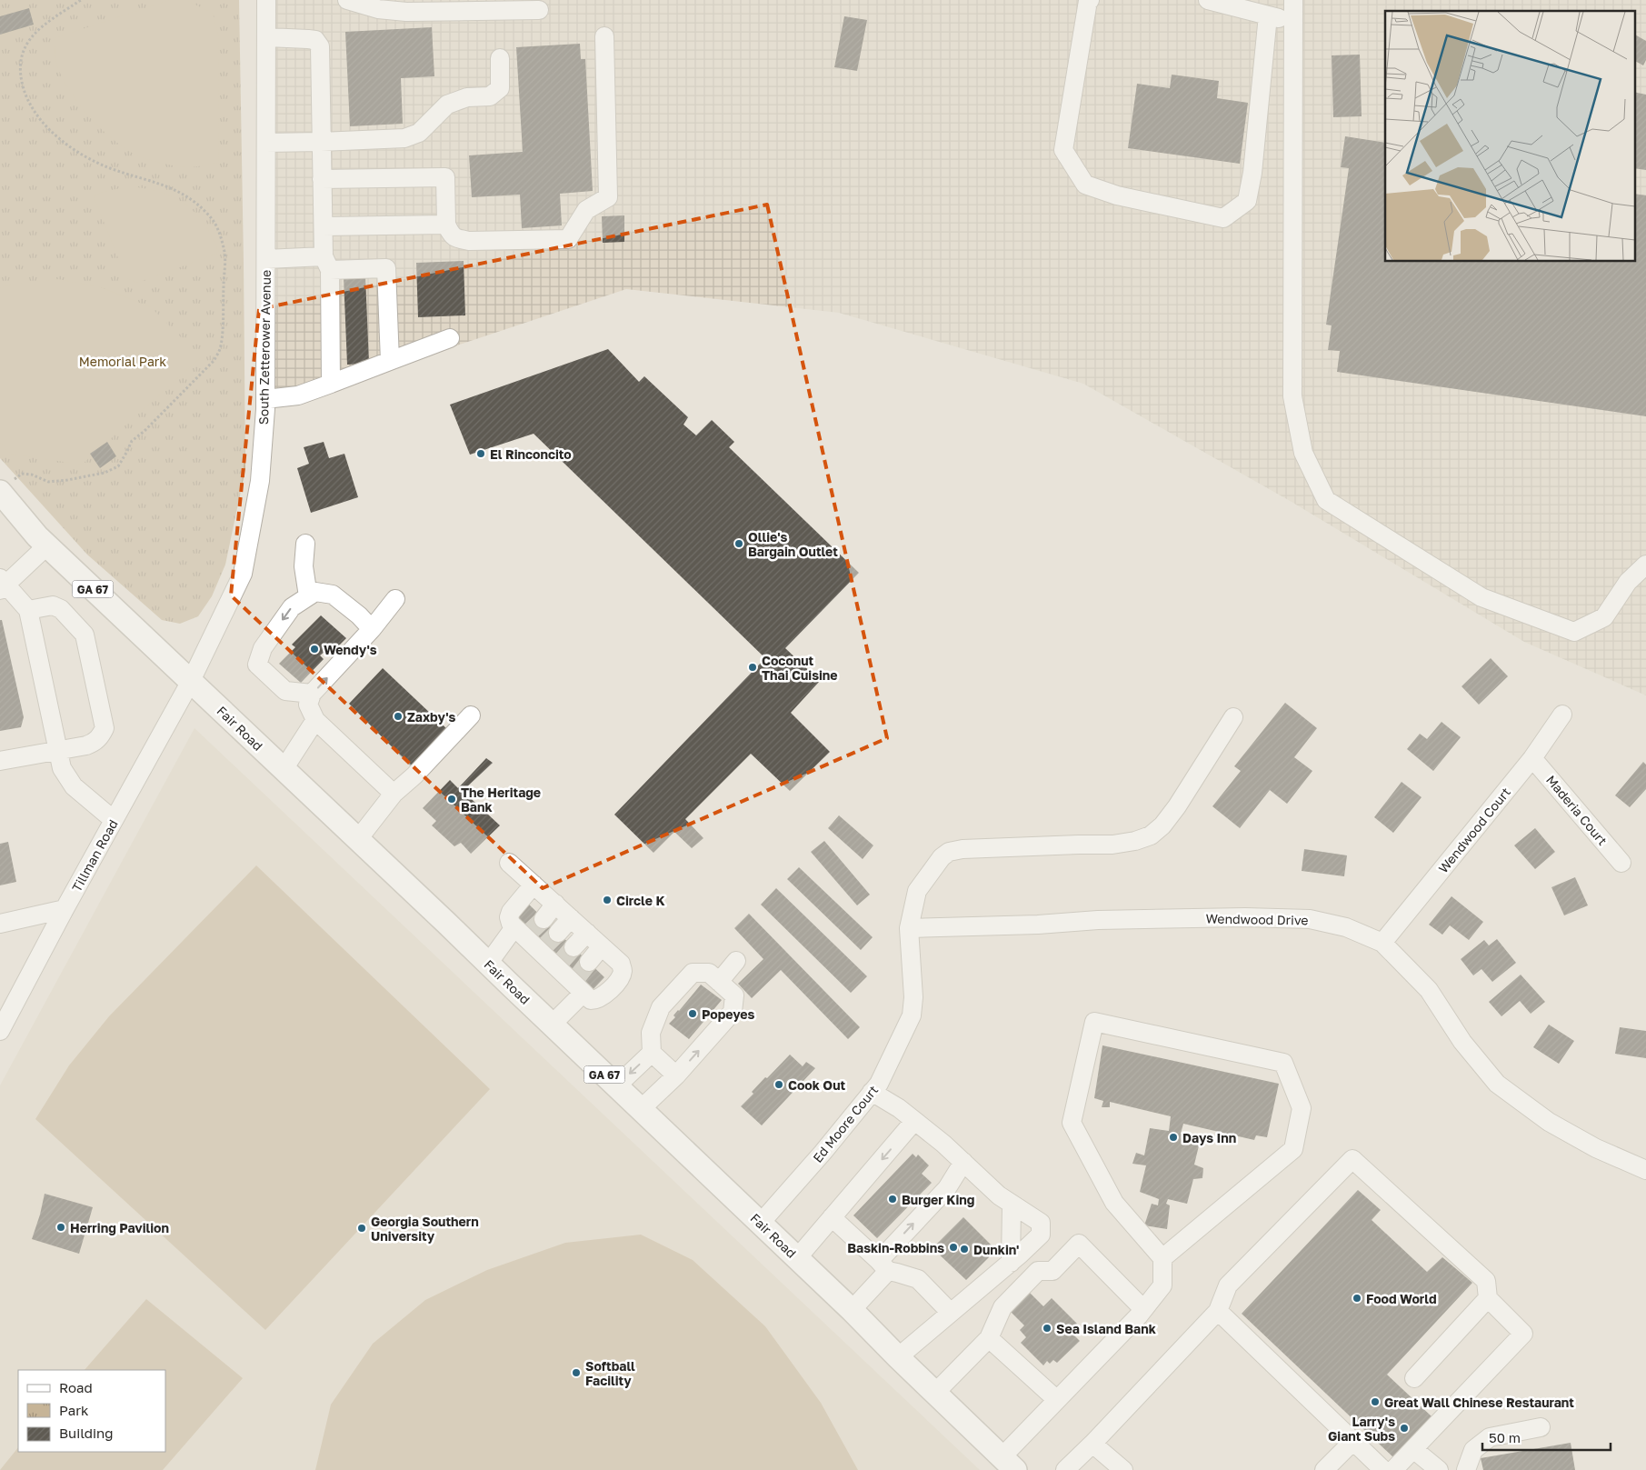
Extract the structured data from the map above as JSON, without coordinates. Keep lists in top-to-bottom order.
{
  "streets": {
    "main road": ["GA 67", "Fair Road"],
    "street": [
      "South Zetterower Avenue",
      "Maderia Court",
      "Wendwood Court",
      "Tillman Road",
      "Wendwood Drive",
      "Ed Moore Court"
    ]
  },
  "crossings": [
    ["South Zetterower Avenue", "Fair Road"],
    ["South Zetterower Avenue", "Tillman Road"],
    ["Fair Road", "Tillman Road"],
    ["Fair Road", "Ed Moore Court"],
    ["Maderia Court", "Wendwood Court"],
    ["Wendwood Court", "Wendwood Drive"],
    ["Wendwood Drive", "Ed Moore Court"]
  ],
  "parks": ["Memorial Park"],
  "places": [
    "El Rinconcito",
    "Ollie's Bargain Outlet",
    "Wendy's",
    "Coconut Thai Cuisine",
    "Zaxby's",
    "The Heritage Bank",
    "Circle K",
    "Popeyes",
    "Cook Out",
    "Days Inn",
    "Burger King",
    "Herring Pavilion",
    "Georgia Southern University",
    "Baskin-Robbins",
    "Dunkin'",
    "Food World",
    "Sea Island Bank",
    "Softball Facility",
    "Great Wall Chinese Restaurant",
    "Larry's Giant Subs"
  ],
  "legend": ["Road", "Park", "Building"],
  "scale_bar": "50 m"
}
